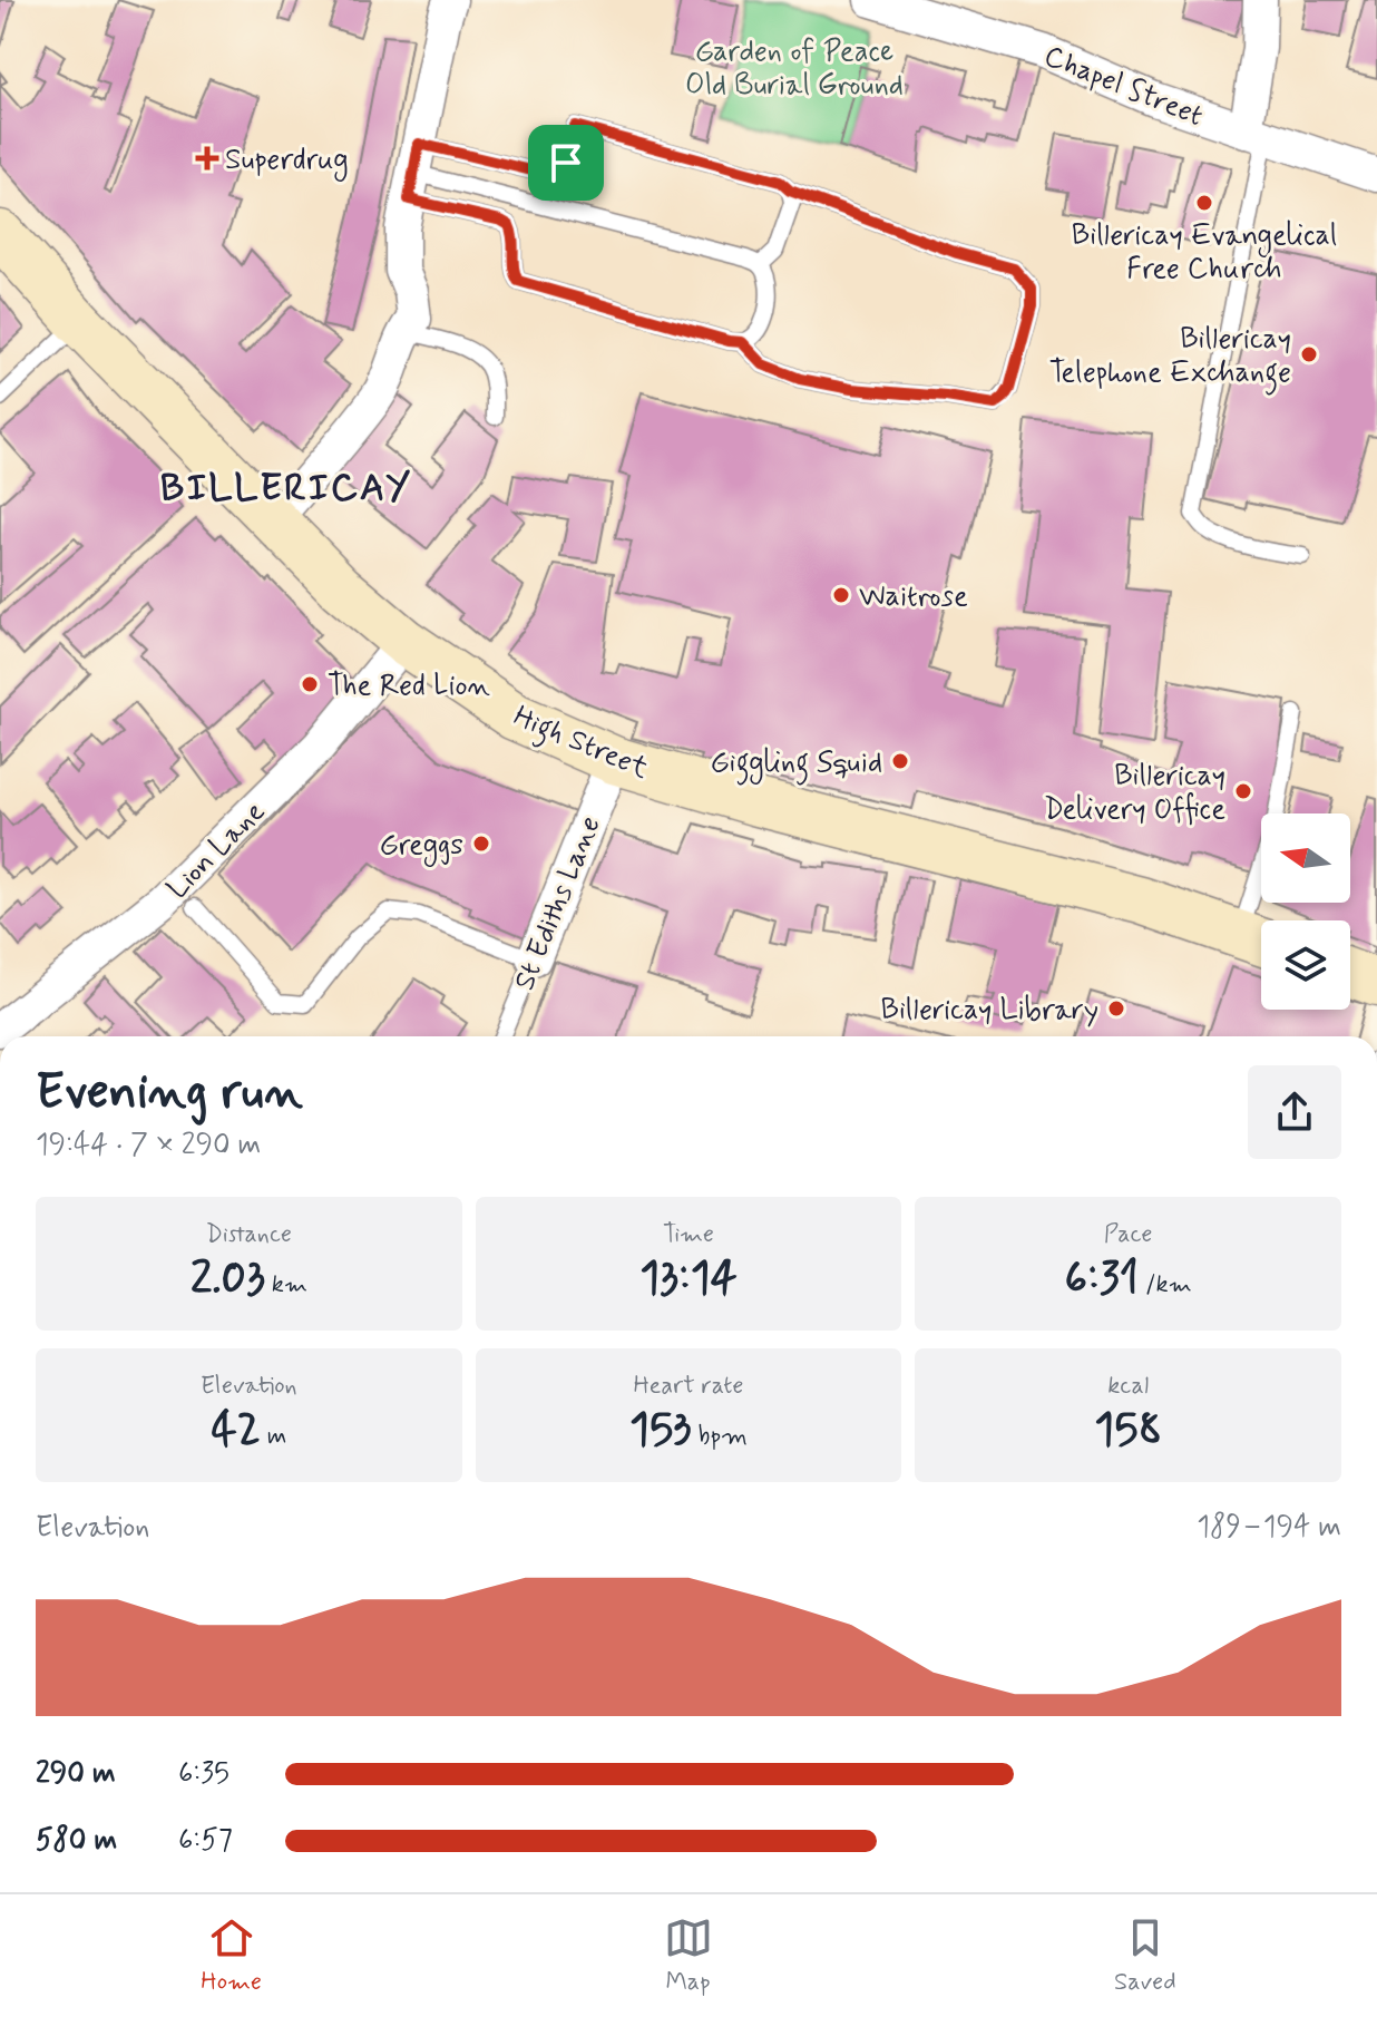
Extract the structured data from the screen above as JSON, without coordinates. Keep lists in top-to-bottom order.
{
  "streets": {
    "main road": ["High Street"],
    "street": ["Chapel Street", "Lion Lane", "St Ediths Lane"]
  },
  "crossings": [
    ["High Street", "Lion Lane"],
    ["High Street", "St Ediths Lane"]
  ],
  "districts": ["BILLERICAY"],
  "parks": ["Garden of Peace Old Burial Ground"],
  "places": {
    "health": ["Superdrug"],
    "other": [
      "Billericay Evangelical Free Church",
      "Billericay Telephone Exchange",
      "Waitrose",
      "The Red Lion",
      "Giggling Squid",
      "Billericay Delivery Office",
      "Greggs",
      "Billericay Library"
    ]
  },
  "north": "left",
  "page": {
    "heading": ["Evening run", "19:44 · 7 × 290 m"],
    "stats": [
      ["Distance", "2.03 km"],
      ["Time", "13:14"],
      ["Pace", "6:31 /km"],
      ["Elevation", "42 m"],
      ["Heart rate", "153 bpm"],
      ["kcal", "158"]
    ],
    "chart": ["Elevation", "189–194 m"],
    "list": [
      {
        "name": "290 m",
        "note": "6:35"
      },
      {
        "name": "580 m",
        "note": "6:57"
      }
    ],
    "tabs": ["Home", "Map", "Saved"]
  }
}
